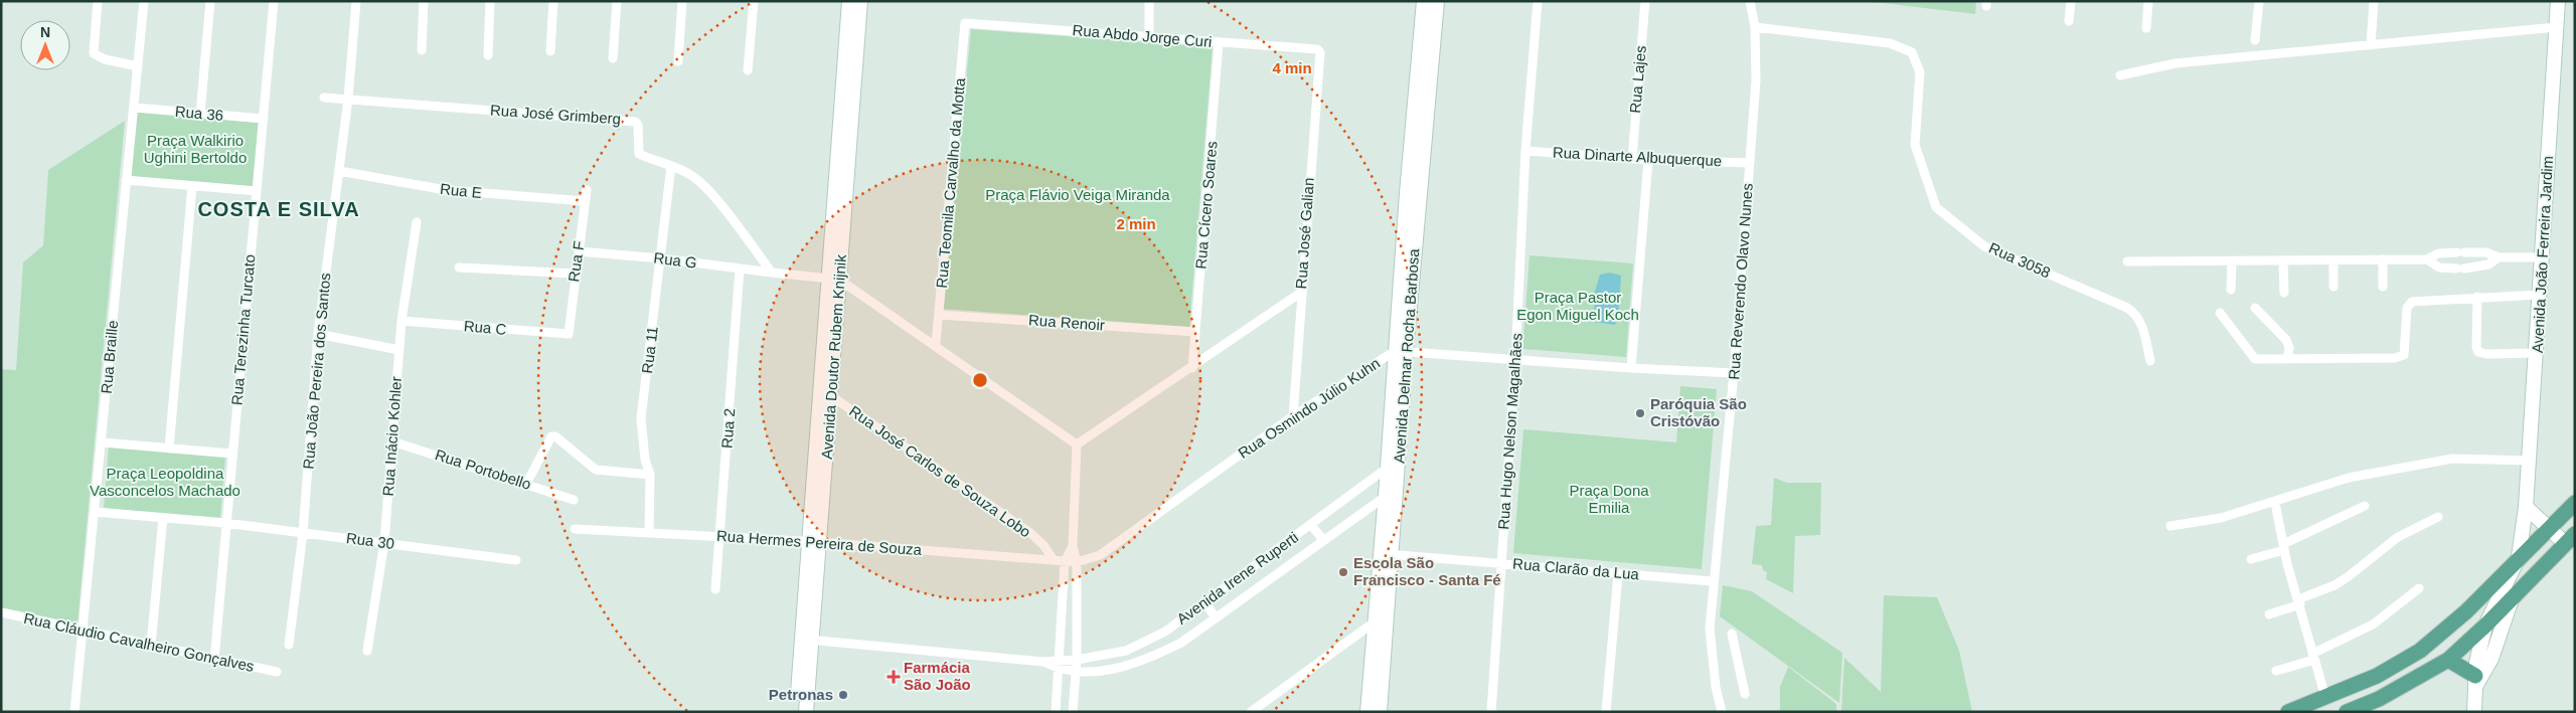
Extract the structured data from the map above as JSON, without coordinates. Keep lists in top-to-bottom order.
{
  "streets": {
    "street": [
      "Rua Abdo Jorge Curi",
      "Rua Lajes",
      "Rua 36",
      "Rua José Grimberg",
      "Rua Dinarte Albuquerque",
      "Rua Teomila Carvalho da Motta",
      "Rua E",
      "Rua Cícero Soares",
      "Rua José Galian",
      "Avenida João Ferreira Jardim",
      "Rua G",
      "Rua 3058",
      "Rua F",
      "Rua Reverendo Olavo Nunes",
      "Rua Renoir",
      "Rua C",
      "Rua Terezinha Turcato",
      "Rua 11",
      "Avenida Delmar Rocha Barbosa",
      "Rua Braille",
      "Avenida Doutor Rubem Knijnik",
      "Rua João Pereira dos Santos",
      "Rua Osmindo Júlio Kuhn",
      "Rua 2",
      "Rua Hugo Nelson Magalhães",
      "Rua Inácio Kohler",
      "Rua Portobello",
      "Rua José Carlos de Souza Lobo",
      "Rua 30",
      "Rua Hermes Pereira de Souza",
      "Rua Clarão da Lua",
      "Avenida Irene Ruperti",
      "Rua Cláudio Cavalheiro Gonçalves"
    ]
  },
  "crossings": [
    ["Rua Abdo Jorge Curi", "Rua Teomila Carvalho da Motta"],
    ["Rua Abdo Jorge Curi", "Rua Cícero Soares"],
    ["Rua Abdo Jorge Curi", "Rua José Galian"],
    ["Rua Lajes", "Rua Dinarte Albuquerque"],
    ["Rua 36", "Rua Terezinha Turcato"],
    ["Rua 36", "Rua Braille"],
    ["Rua José Grimberg", "Rua G"],
    ["Rua José Grimberg", "Rua 11"],
    ["Rua José Grimberg", "Rua João Pereira dos Santos"],
    ["Rua Dinarte Albuquerque", "Rua Reverendo Olavo Nunes"],
    ["Rua Dinarte Albuquerque", "Rua Hugo Nelson Magalhães"],
    ["Rua Teomila Carvalho da Motta", "Rua Renoir"],
    ["Rua E", "Rua F"],
    ["Rua E", "Rua João Pereira dos Santos"],
    ["Rua Cícero Soares", "Rua Renoir"],
    ["Rua José Galian", "Rua Osmindo Júlio Kuhn"],
    ["Rua G", "Rua F"],
    ["Rua G", "Rua 11"],
    ["Rua G", "Rua 2"],
    ["Rua 3058", "Rua Reverendo Olavo Nunes"],
    ["Rua F", "Rua C"],
    ["Rua Reverendo Olavo Nunes", "Rua Clarão da Lua"],
    ["Rua C", "Rua Inácio Kohler"],
    ["Rua Terezinha Turcato", "Rua 30"],
    ["Rua Terezinha Turcato", "Rua Cláudio Cavalheiro Gonçalves"],
    ["Rua 11", "Rua Hermes Pereira de Souza"],
    ["Avenida Delmar Rocha Barbosa", "Rua Osmindo Júlio Kuhn"],
    ["Avenida Delmar Rocha Barbosa", "Rua Clarão da Lua"],
    ["Avenida Delmar Rocha Barbosa", "Avenida Irene Ruperti"],
    ["Rua Braille", "Rua 30"],
    ["Rua Braille", "Rua Cláudio Cavalheiro Gonçalves"],
    ["Avenida Doutor Rubem Knijnik", "Rua José Carlos de Souza Lobo"],
    ["Avenida Doutor Rubem Knijnik", "Rua Hermes Pereira de Souza"],
    ["Rua João Pereira dos Santos", "Rua 30"],
    ["Rua Osmindo Júlio Kuhn", "Rua Hermes Pereira de Souza"],
    ["Rua 2", "Rua Hermes Pereira de Souza"],
    ["Rua Hugo Nelson Magalhães", "Rua Clarão da Lua"],
    ["Rua Inácio Kohler", "Rua Portobello"],
    ["Rua Inácio Kohler", "Rua 30"],
    ["Rua José Carlos de Souza Lobo", "Rua Hermes Pereira de Souza"]
  ],
  "districts": ["COSTA E SILVA"],
  "parks": [
    "Praça Walkirio Ughini Bertoldo",
    "Praça Flávio Veiga Miranda",
    "Praça Pastor Egon Miguel Koch",
    "Praça Leopoldina Vasconcelos Machado",
    "Praça Dona Emilia"
  ],
  "places": {
    "other": ["Paróquia São Cristóvão", "Escola São Francisco - Santa Fé", "Petronas"],
    "health": ["Farmácia São João"]
  },
  "north": "top",
  "rings": ["4 min", "2 min"]
}
